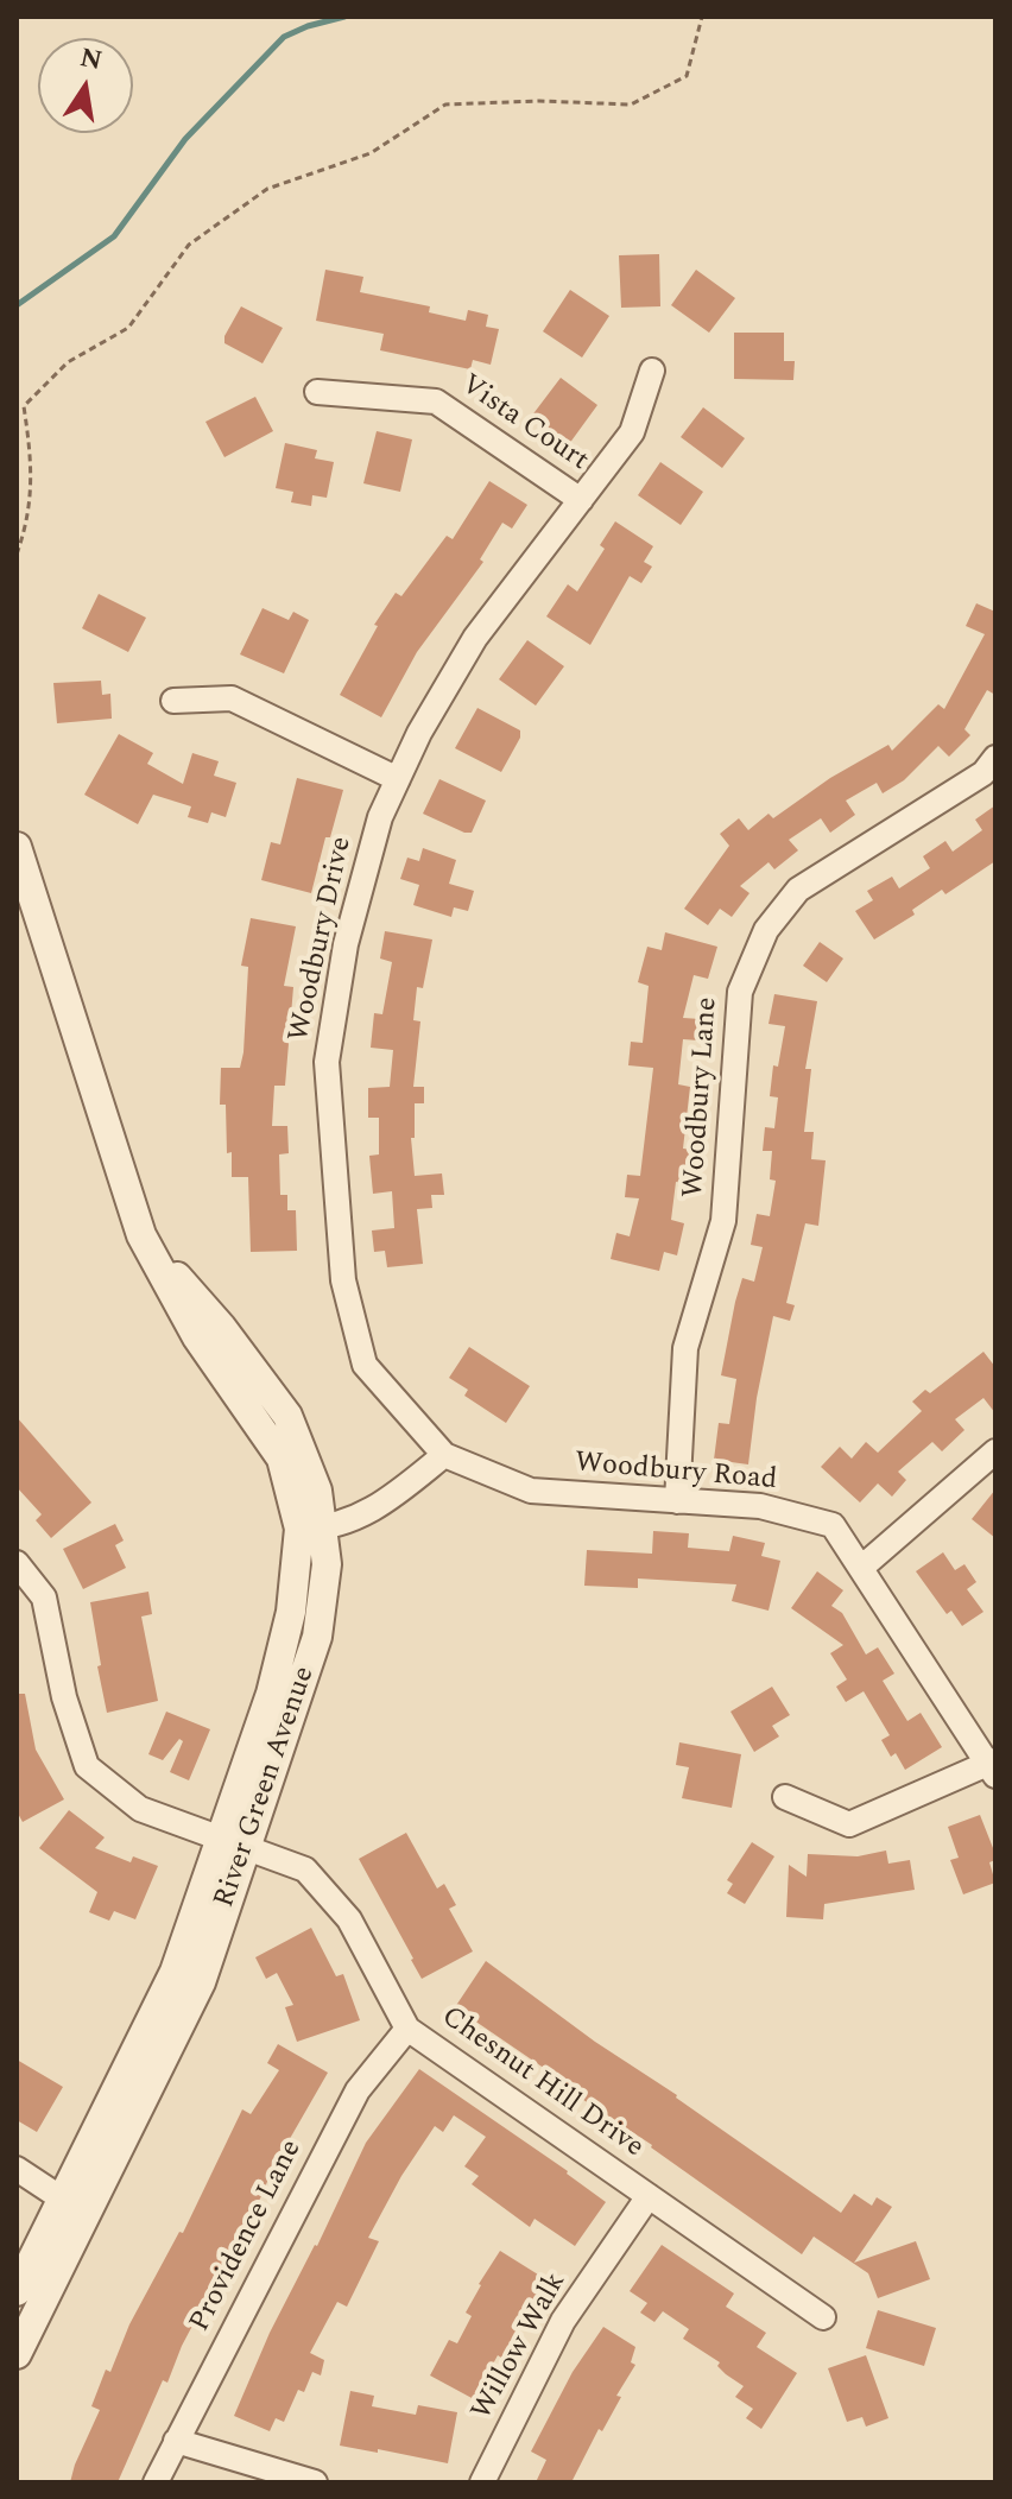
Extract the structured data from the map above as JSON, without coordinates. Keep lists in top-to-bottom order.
{
  "streets": {
    "street": [
      "Vista Court",
      "Woodbury Drive",
      "Woodbury Lane",
      "Woodbury Road",
      "River Green Avenue",
      "Chesnut Hill Drive",
      "Providence Lane",
      "Willow Walk"
    ]
  },
  "crossings": [
    ["Vista Court", "Woodbury Drive"],
    ["Woodbury Drive", "Woodbury Road"],
    ["Woodbury Lane", "Woodbury Road"],
    ["River Green Avenue", "Chesnut Hill Drive"],
    ["Chesnut Hill Drive", "Providence Lane"],
    ["Chesnut Hill Drive", "Willow Walk"]
  ],
  "north": "top"
}
